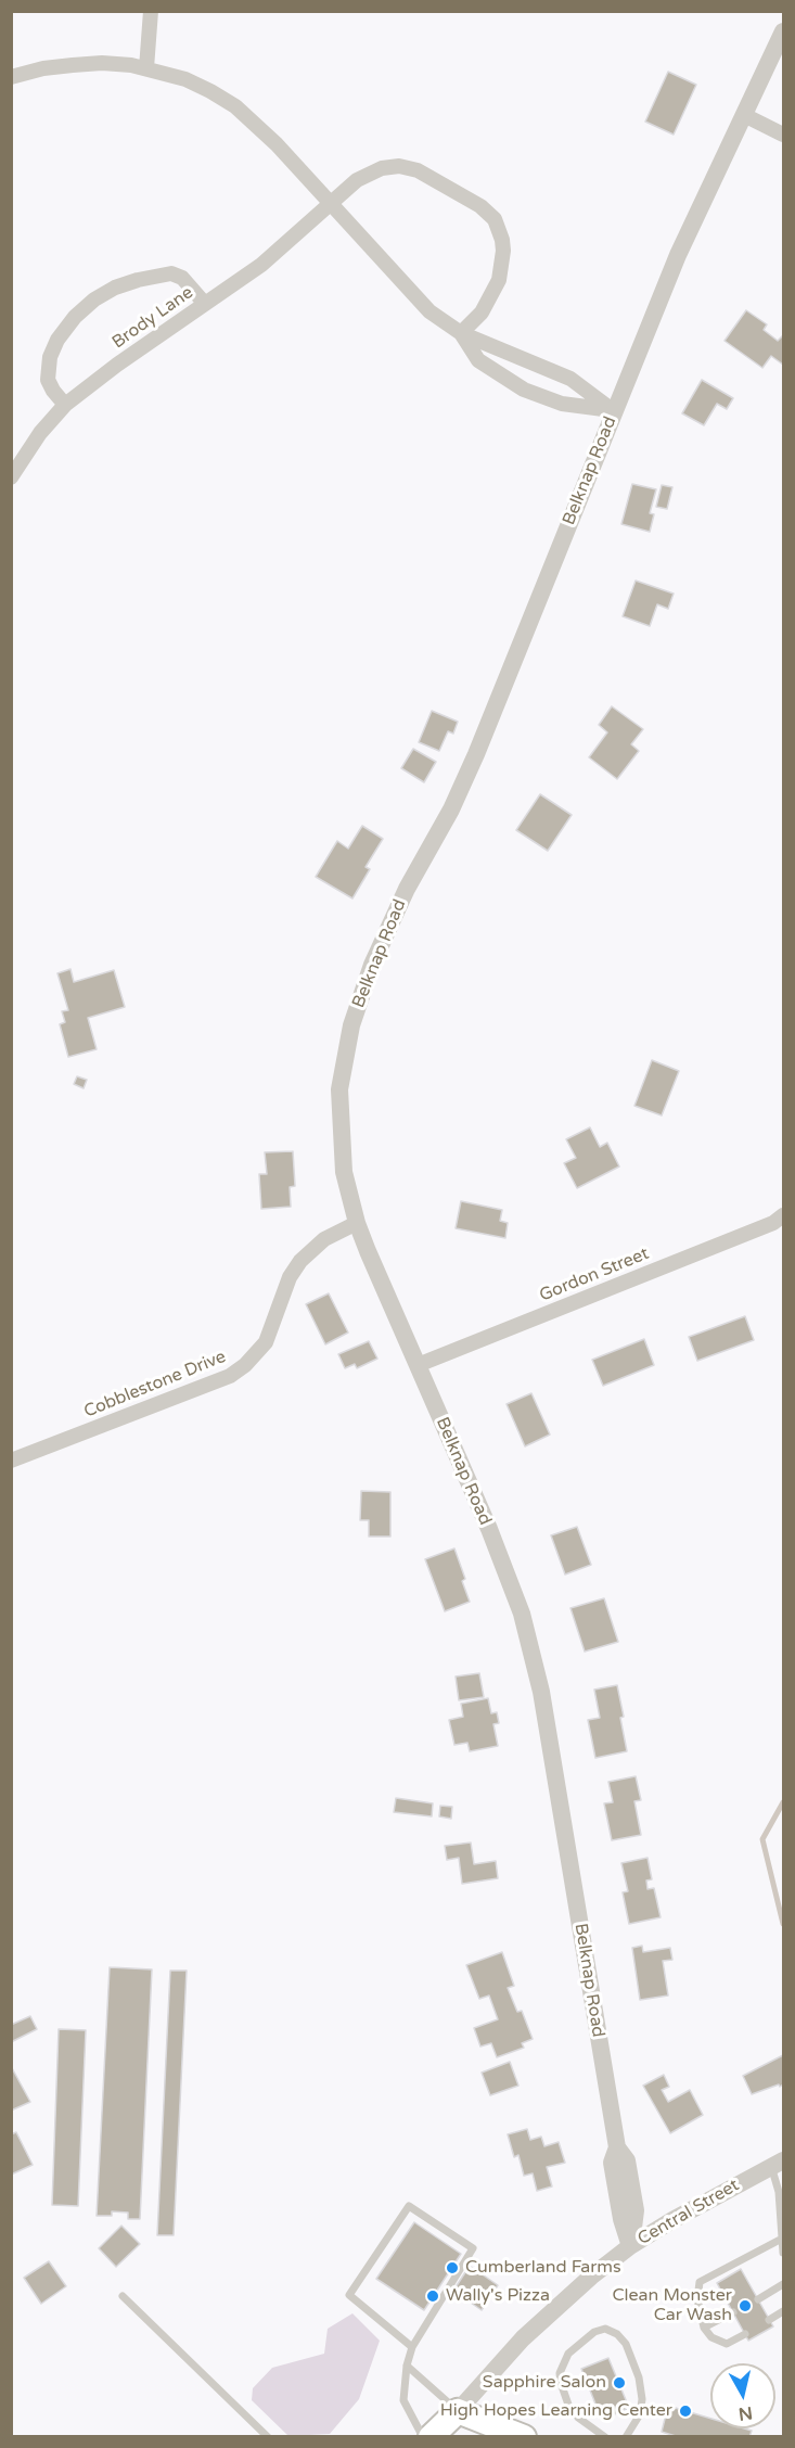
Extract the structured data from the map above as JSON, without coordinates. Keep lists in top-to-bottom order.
{
  "streets": {
    "main road": ["Central Street"],
    "street": [
      "Brody Lane",
      "Belknap Road",
      "Gordon Street",
      "Cobblestone Drive"
    ]
  },
  "crossings": [
    ["Belknap Road", "Gordon Street"],
    ["Belknap Road", "Cobblestone Drive"],
    ["Belknap Road", "Central Street"]
  ],
  "places": [
    "Cumberland Farms",
    "Wally's Pizza",
    "Clean Monster Car Wash",
    "Sapphire Salon",
    "High Hopes Learning Center"
  ],
  "north": "bottom"
}
